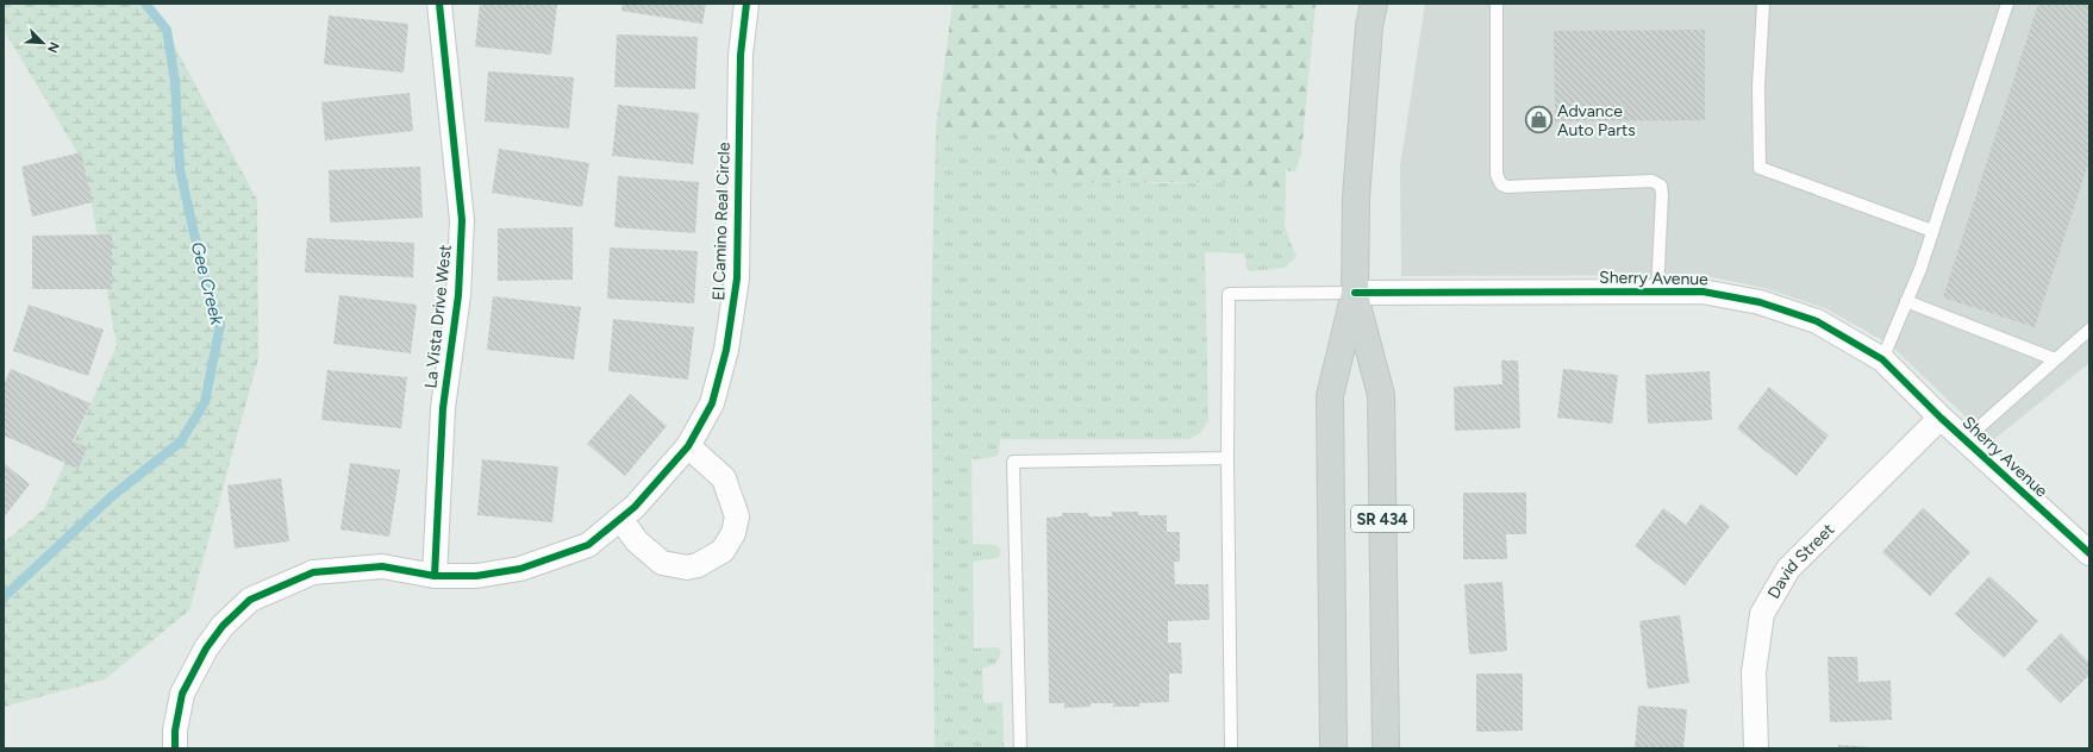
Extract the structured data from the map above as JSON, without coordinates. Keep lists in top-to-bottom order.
{
  "streets": {
    "main road": ["SR 434"],
    "street": [
      "El Camino Real Circle",
      "Sherry Avenue",
      "La Vista Drive West",
      "David Street"
    ]
  },
  "crossings": [
    ["El Camino Real Circle", "La Vista Drive West"],
    ["Sherry Avenue", "SR 434"],
    ["Sherry Avenue", "David Street"]
  ],
  "water": ["Gee Creek"],
  "places": {
    "shop": ["Advance Auto Parts"]
  },
  "north": "bottom right"
}
